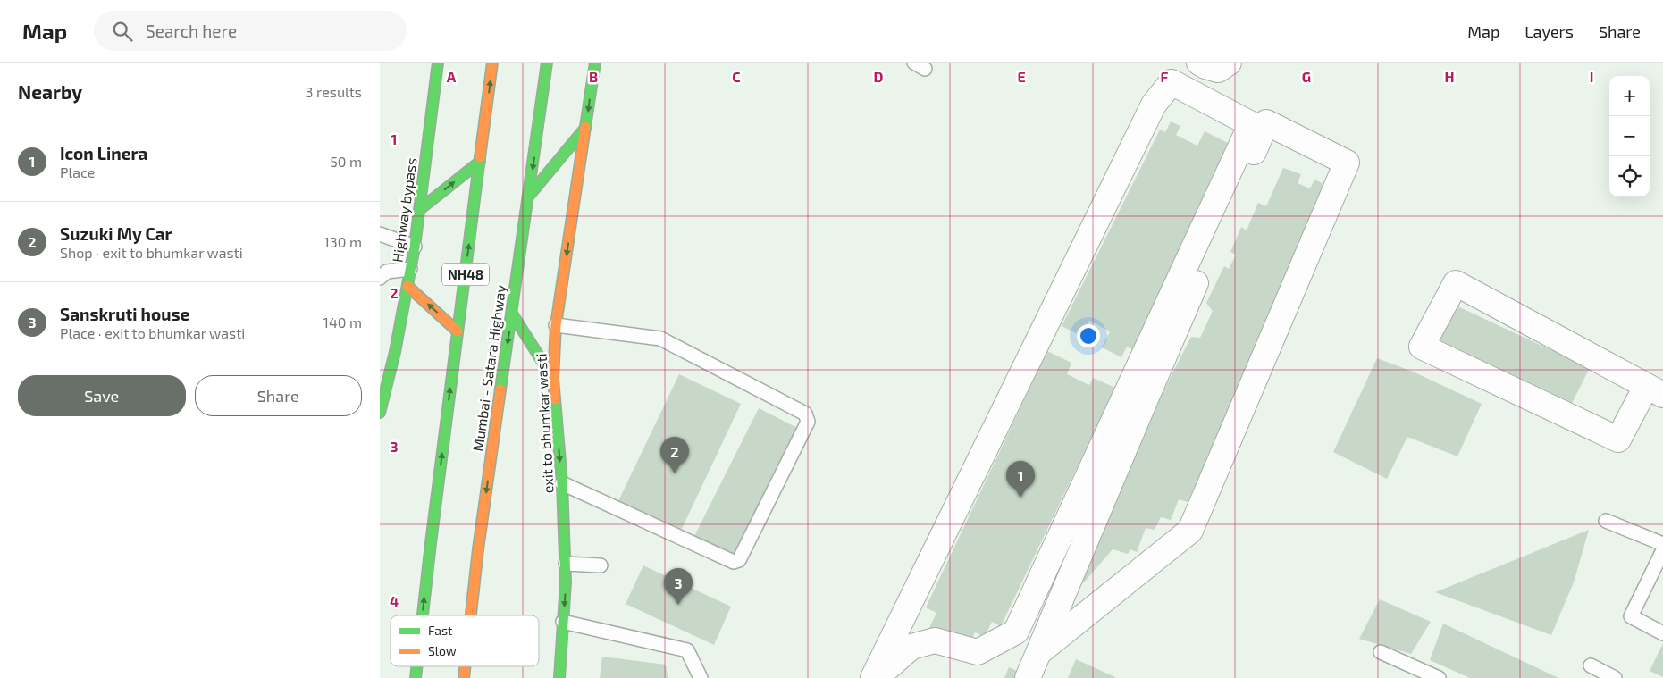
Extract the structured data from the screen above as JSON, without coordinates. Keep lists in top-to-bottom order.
{
  "streets": {
    "main road": [
      "Highway bypass",
      "NH48",
      "Mumbai - Satara Highway",
      "exit to bhumkar wasti"
    ]
  },
  "one_way": ["exit to bhumkar wasti"],
  "legend": ["Fast", "Slow"],
  "page": {
    "header": "Map",
    "search": "Search here",
    "nav": ["Map", "Layers", "Share"],
    "heading": ["Nearby", "3 results"],
    "map_buttons": ["+", "−"],
    "list": [
      {
        "mark": "1",
        "name": "Icon Linera",
        "note": "Place",
        "value": "50 m"
      },
      {
        "mark": "2",
        "name": "Suzuki My Car",
        "note": "Shop · exit to bhumkar wasti",
        "value": "130 m"
      },
      {
        "mark": "3",
        "name": "Sanskruti house",
        "note": "Place · exit to bhumkar wasti",
        "value": "140 m"
      }
    ],
    "buttons": ["Save", "Share"],
    "pins": ["2", "1", "3"]
  },
  "grid": {
    "columns": [
      "A",
      "B",
      "C",
      "D",
      "E",
      "F",
      "G",
      "H",
      "I"
    ],
    "rows": [
      "1",
      "2",
      "3",
      "4"
    ]
  }
}
